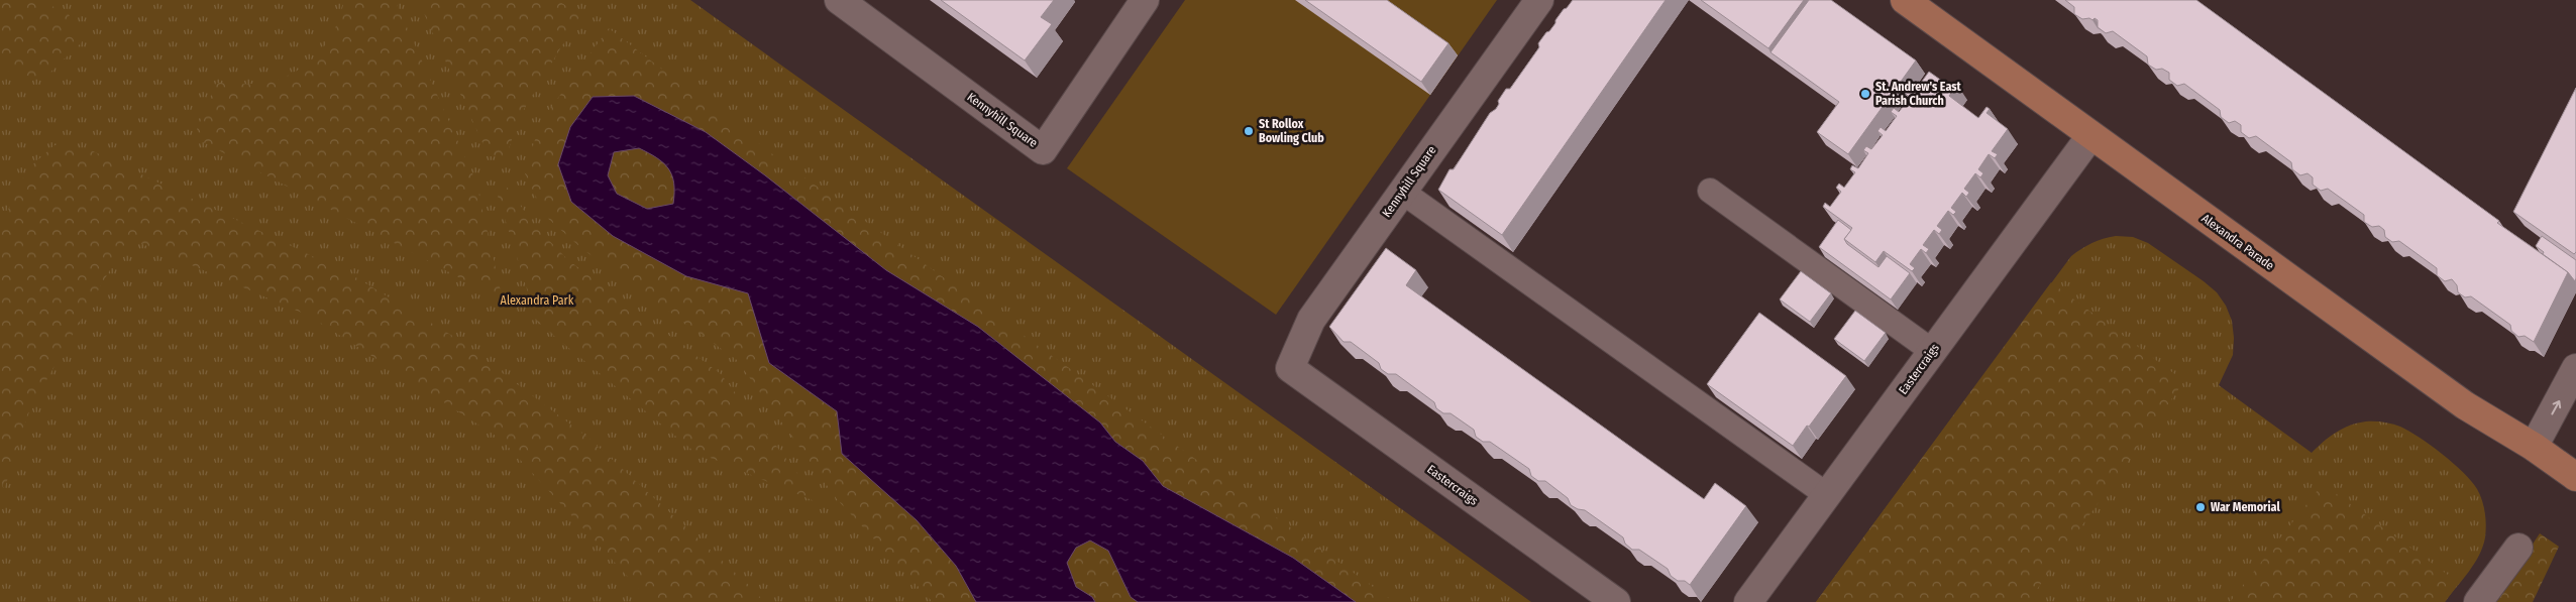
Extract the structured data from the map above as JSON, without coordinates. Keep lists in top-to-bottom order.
{
  "streets": {
    "main road": ["Alexandra Parade"],
    "street": ["Kennyhill Square", "Eastercraigs"]
  },
  "crossings": [
    ["Kennyhill Square", "Eastercraigs"],
    ["Alexandra Parade", "Eastercraigs"]
  ],
  "parks": ["Alexandra Park"],
  "places": ["St. Andrew's East Parish Church", "St Rollox Bowling Club", "War Memorial"]
}
